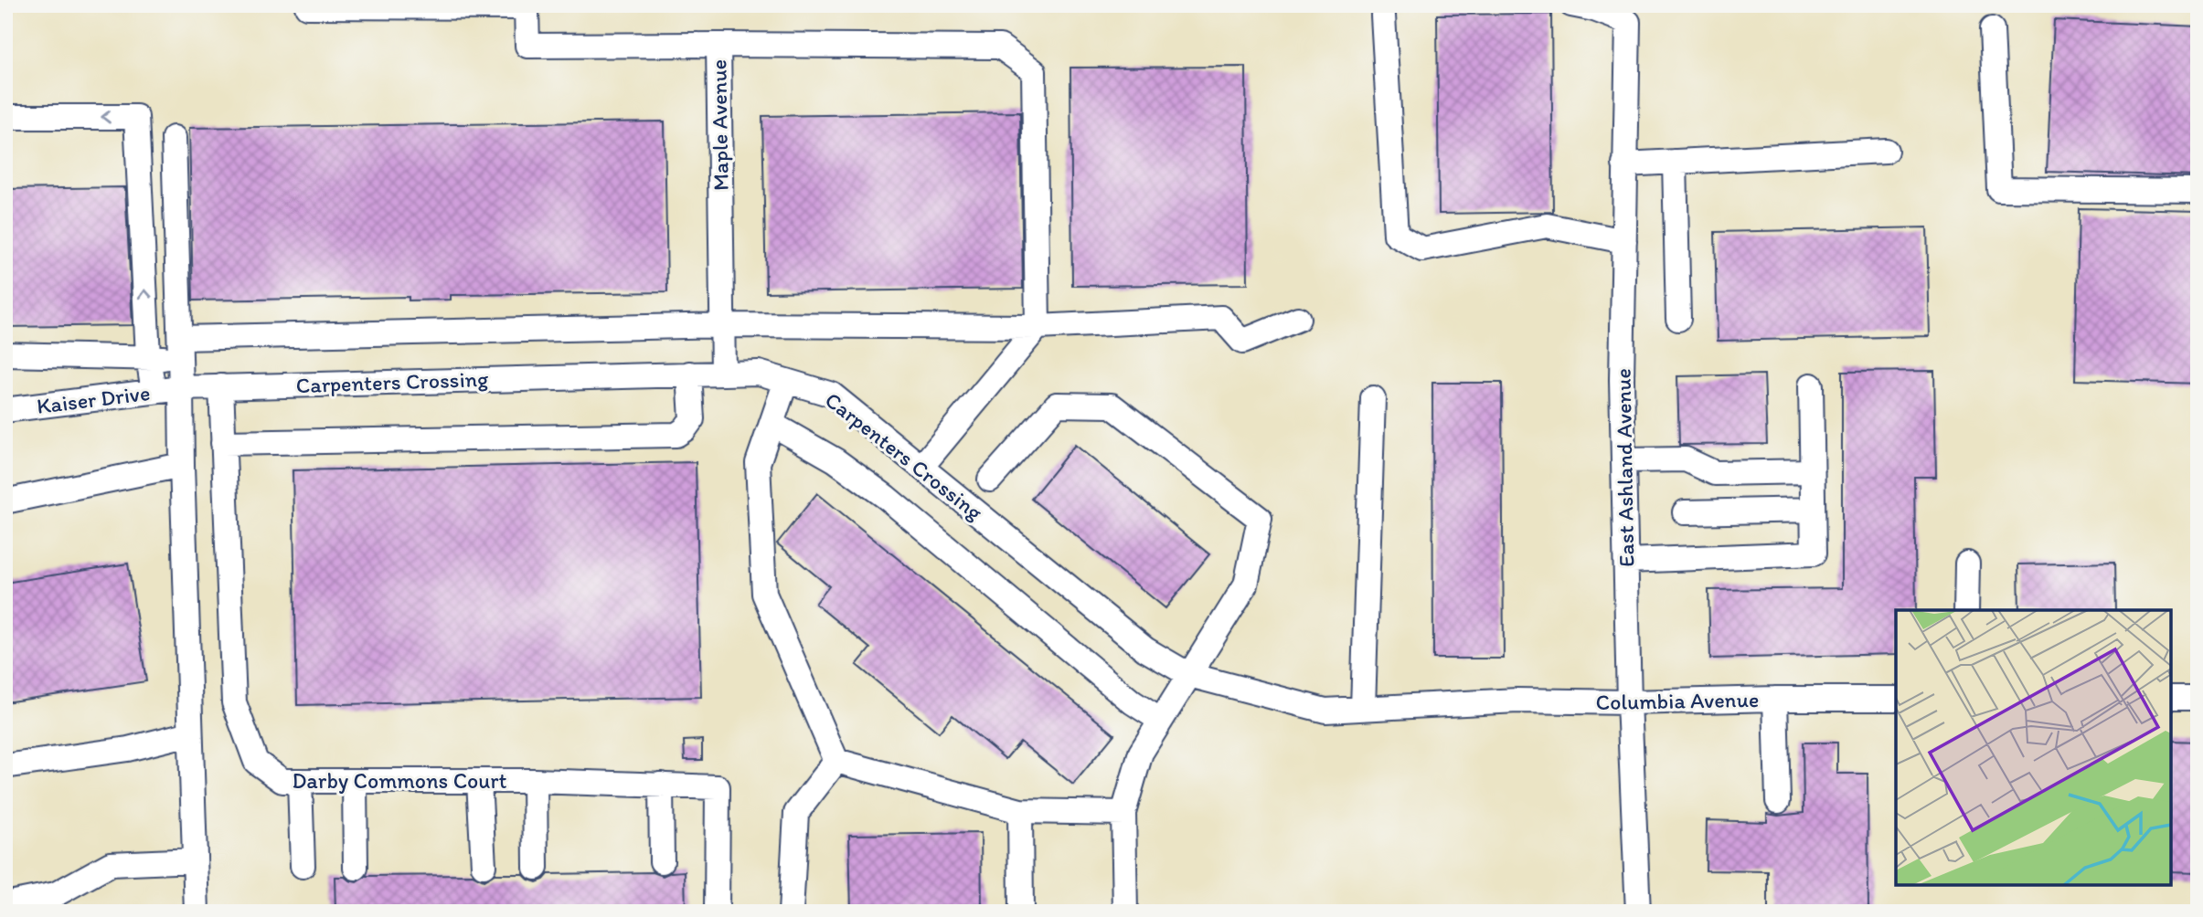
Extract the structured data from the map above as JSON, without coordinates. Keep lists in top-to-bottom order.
{
  "streets": {
    "street": [
      "Maple Avenue",
      "Carpenters Crossing",
      "Kaiser Drive",
      "East Ashland Avenue",
      "Columbia Avenue",
      "Darby Commons Court"
    ]
  },
  "crossings": [
    ["Maple Avenue", "Carpenters Crossing"],
    ["Carpenters Crossing", "Kaiser Drive"],
    ["Carpenters Crossing", "Columbia Avenue"],
    ["Carpenters Crossing", "Darby Commons Court"],
    ["East Ashland Avenue", "Columbia Avenue"]
  ]
}
